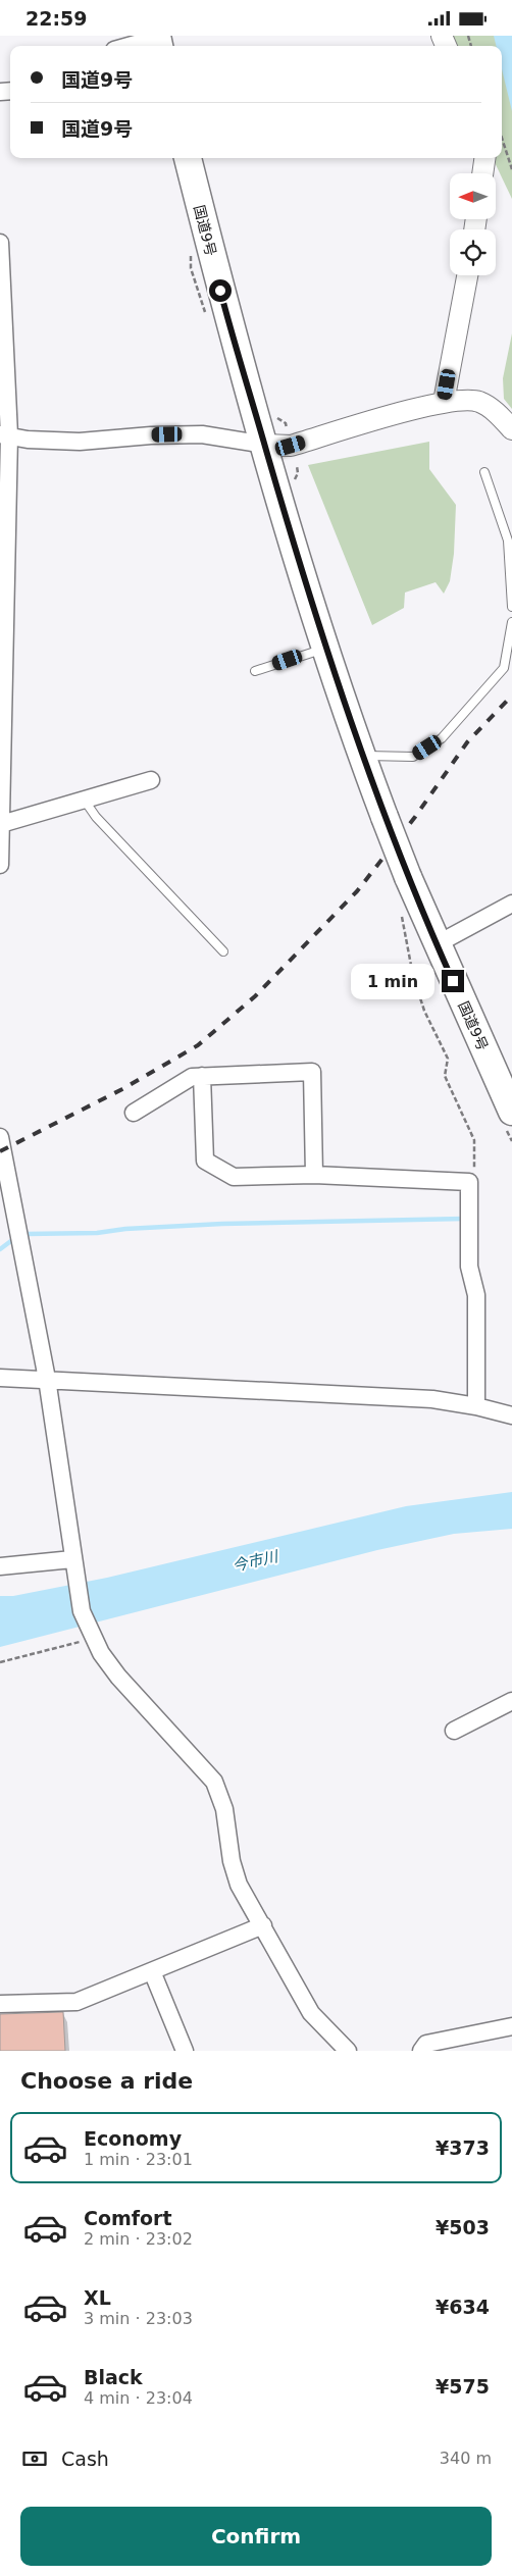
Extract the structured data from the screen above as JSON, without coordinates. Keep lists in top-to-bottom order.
{
  "streets": {
    "highway": ["国道9号"]
  },
  "water": ["今市川"],
  "north": "left",
  "page": {
    "status": "22:59",
    "banner": ["国道9号", "国道9号"],
    "bubble": "1 min",
    "heading": "Choose a ride",
    "list": [
      {
        "name": "Economy",
        "note": "1 min · 23:01",
        "value": "¥373"
      },
      {
        "name": "Comfort",
        "note": "2 min · 23:02",
        "value": "¥503"
      },
      {
        "name": "XL",
        "note": "3 min · 23:03",
        "value": "¥634"
      },
      {
        "name": "Black",
        "note": "4 min · 23:04",
        "value": "¥575"
      }
    ],
    "pay": ["Cash", "340 m"],
    "buttons": "Confirm"
  }
}
